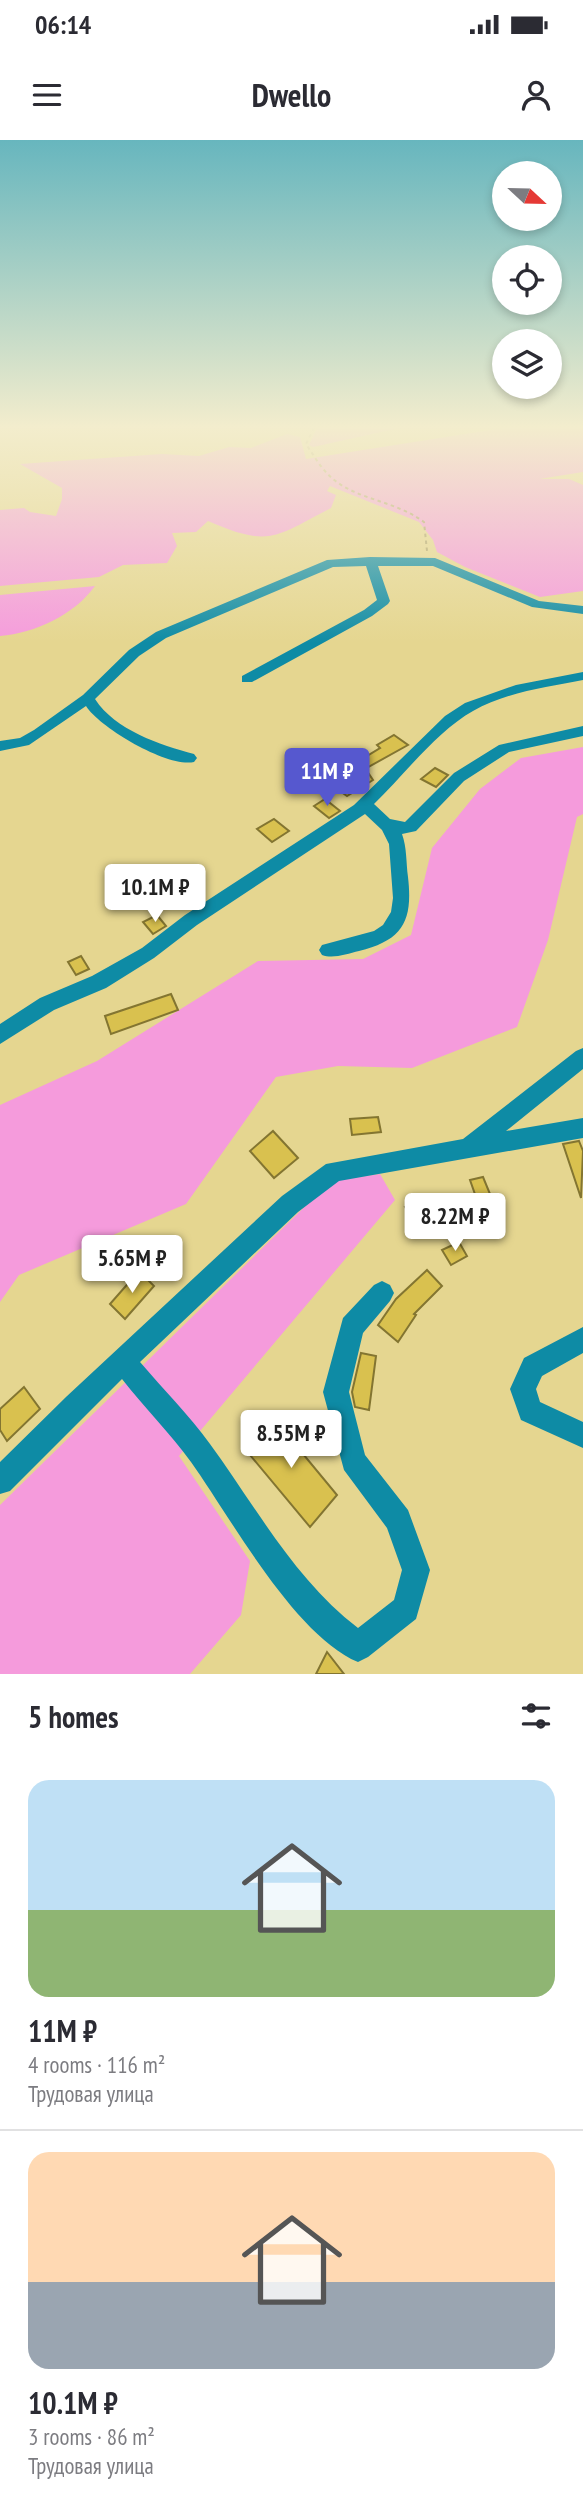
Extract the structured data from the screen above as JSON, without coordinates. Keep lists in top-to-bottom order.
{
  "north": "right",
  "page": {
    "status": "06:14",
    "header": "Dwello",
    "price": [
      "11M ₽",
      "10.1M ₽",
      "8.22M ₽",
      "5.65M ₽",
      "8.55M ₽"
    ],
    "heading": "5 homes",
    "list": [
      {
        "name": "11M ₽",
        "note": "4 rooms · 116 m² · Трудовая улица"
      },
      {
        "name": "10.1M ₽",
        "note": "3 rooms · 86 m² · Трудовая улица"
      }
    ]
  }
}
